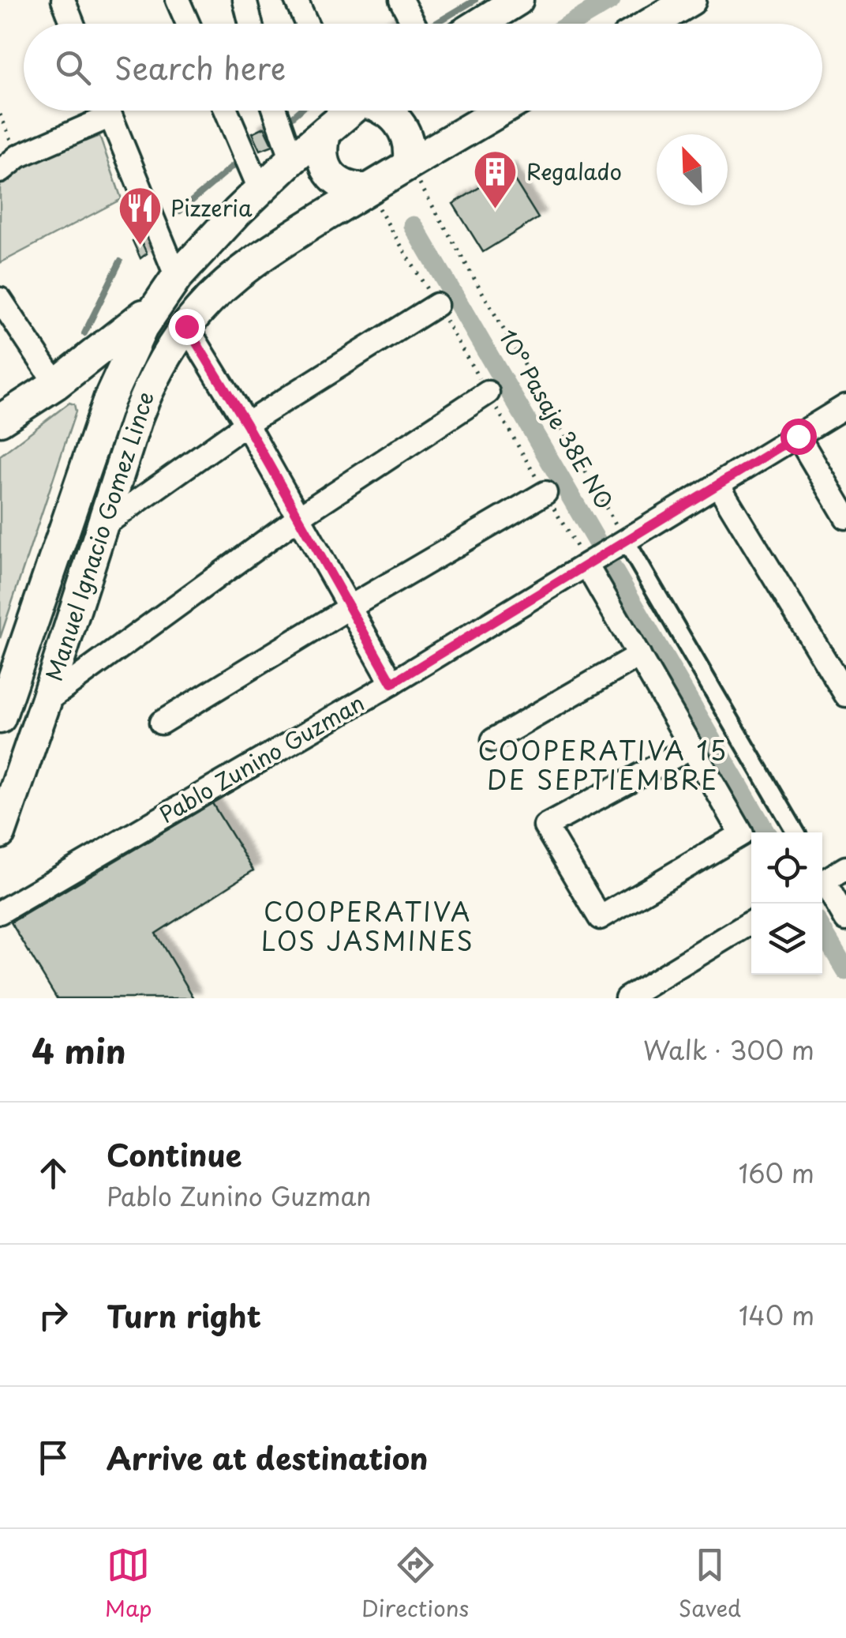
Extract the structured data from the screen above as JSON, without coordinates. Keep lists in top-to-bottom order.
{
  "streets": {
    "main road": ["Manuel Ignacio Gomez Lince"],
    "street": ["Pablo Zunino Guzman"],
    "path": ["10° Pasaje 38E NO"]
  },
  "crossings": [
    ["10° Pasaje 38E NO", "Pablo Zunino Guzman"]
  ],
  "districts": ["COOPERATIVA 15 DE SEPTIEMBRE", "COOPERATIVA LOS JASMINES"],
  "places": {
    "building": ["Regalado"],
    "restaurant": ["Pizzeria"]
  },
  "north": "top left",
  "page": {
    "search": "Search here",
    "heading": ["4 min", "Walk · 300 m"],
    "list": [
      ["Continue", "Pablo Zunino Guzman", "160 m"],
      ["Turn right", "140 m"],
      "Arrive at destination"
    ],
    "nav": ["Map", "Directions", "Saved"]
  }
}
